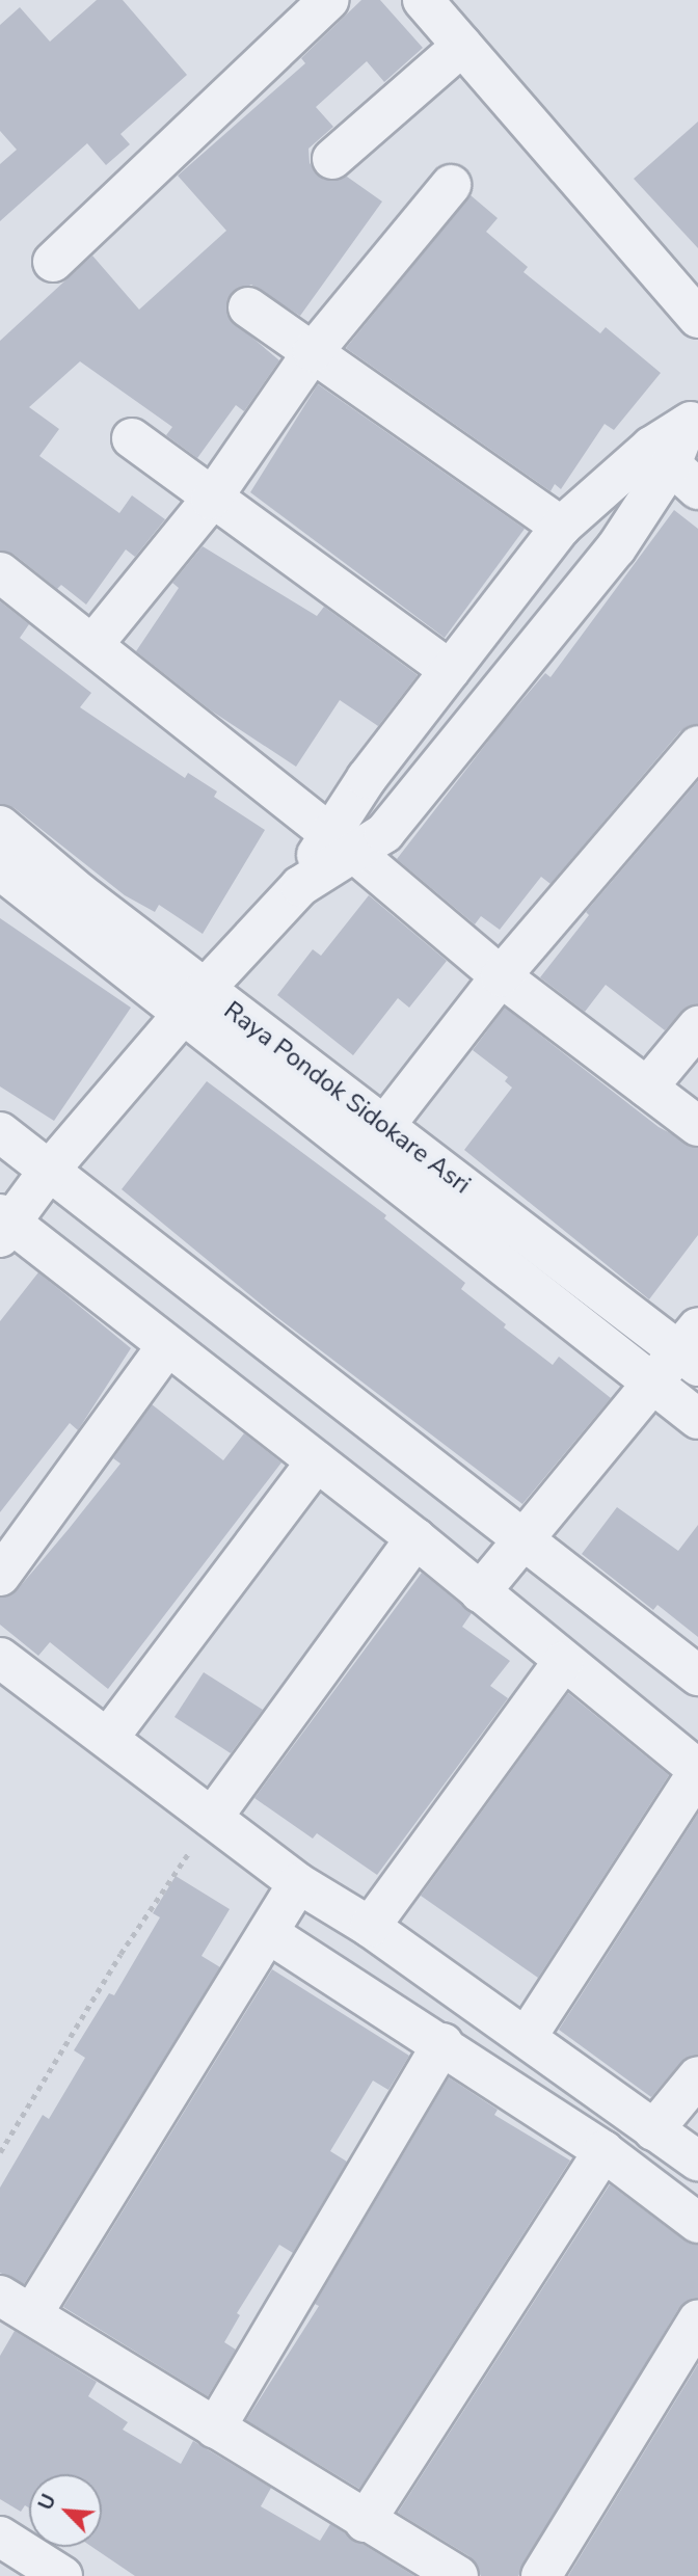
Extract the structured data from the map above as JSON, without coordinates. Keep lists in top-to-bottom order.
{
  "streets": {
    "street": ["Raya Pondok Sidokare Asri"]
  },
  "north": "top left"
}
